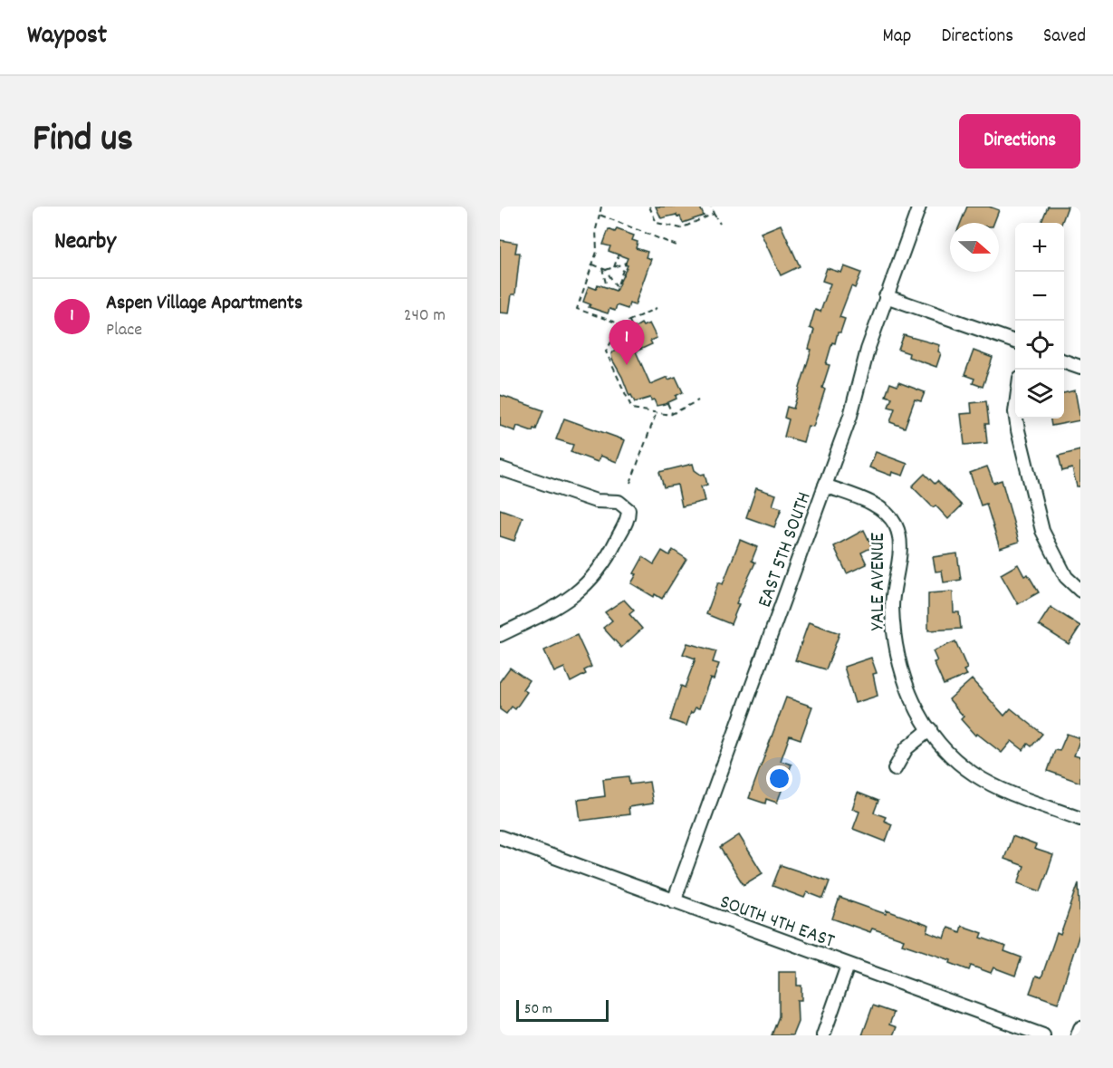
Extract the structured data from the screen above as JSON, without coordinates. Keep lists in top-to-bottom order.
{
  "streets": {
    "street": ["EAST 5TH SOUTH", "YALE AVENUE", "SOUTH 4TH EAST"]
  },
  "crossings": [
    ["EAST 5TH SOUTH", "YALE AVENUE"],
    ["EAST 5TH SOUTH", "SOUTH 4TH EAST"]
  ],
  "scale_bar": "50 m",
  "north": "right",
  "page": {
    "header": "Waypost",
    "nav": ["Map", "Directions", "Saved"],
    "title": "Find us",
    "buttons": "Directions",
    "heading": "Nearby",
    "map_buttons": ["+", "−"],
    "list": [
      {
        "mark": "1",
        "name": "Aspen Village Apartments",
        "note": "Place",
        "value": "240 m"
      }
    ],
    "pins": "1",
    "scale": "50 m"
  }
}
